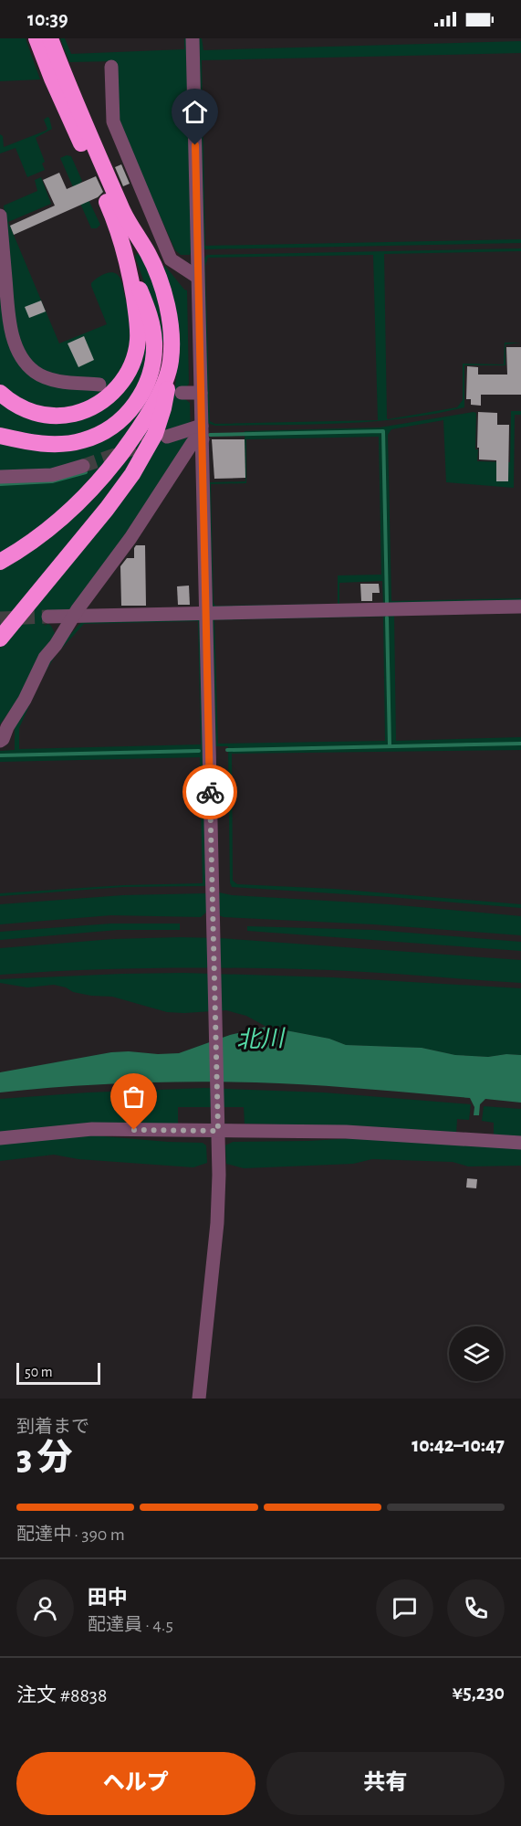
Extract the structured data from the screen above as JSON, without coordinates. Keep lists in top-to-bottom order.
{
  "water": ["北川"],
  "scale_bar": "50 m",
  "page": {
    "status": "10:39",
    "scale": "50 m",
    "heading": ["3 分", "到着まで", "10:42–10:47"],
    "panel": [
      "田中",
      "配達員 · 4.5",
      "注文 #8838",
      "¥5,230"
    ],
    "bar": "配達中 · 390 m",
    "buttons": ["ヘルプ", "共有"]
  }
}
